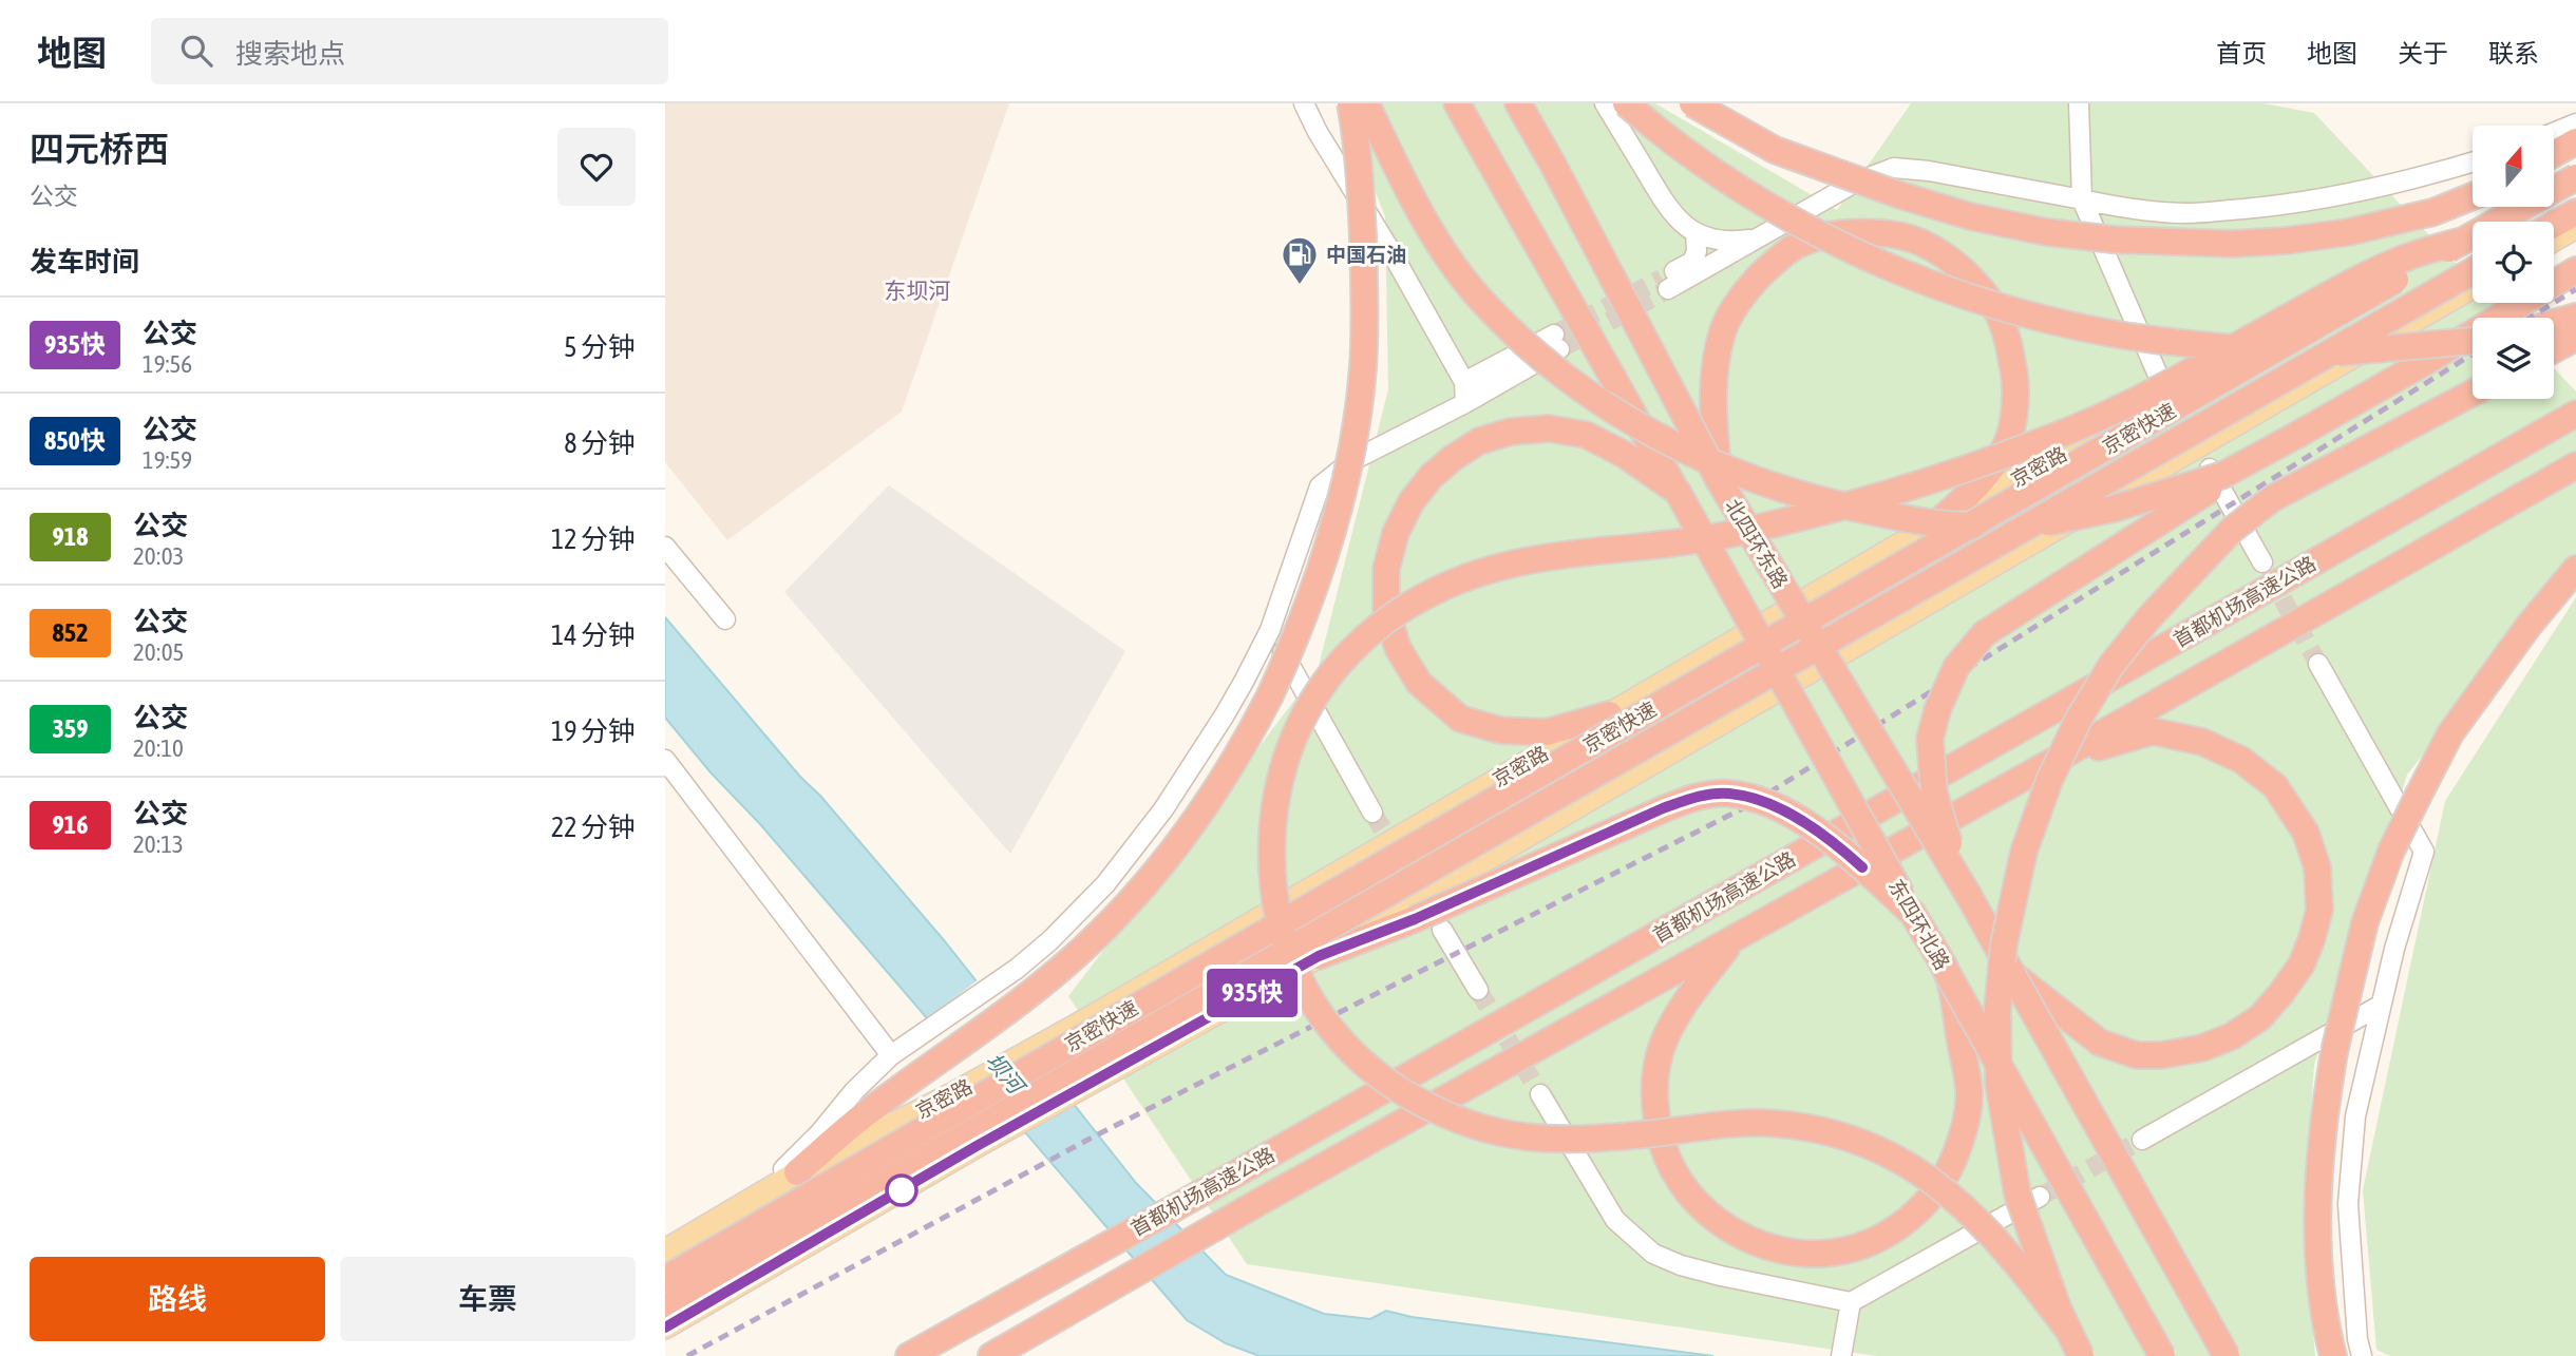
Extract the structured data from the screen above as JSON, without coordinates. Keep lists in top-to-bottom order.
{
  "streets": {
    "highway": [
      "京密快速",
      "北四环东路",
      "首都机场高速公路",
      "东四环北路"
    ],
    "main road": ["京密路"]
  },
  "districts": ["东坝河"],
  "water": ["坝河"],
  "places": {
    "fuel station": ["中国石油"]
  },
  "lines": ["bus line 935快"],
  "north": "top",
  "page": {
    "header": "地图",
    "search": "搜索地点",
    "nav": [
      "首页",
      "地图",
      "关于",
      "联系"
    ],
    "heading": [
      ["四元桥西", "公交"],
      "发车时间"
    ],
    "on_map": "935快",
    "list": [
      {
        "mark": "935快",
        "name": "公交",
        "note": "19:56",
        "value": "5 分钟"
      },
      {
        "mark": "850快",
        "name": "公交",
        "note": "19:59",
        "value": "8 分钟"
      },
      {
        "mark": "918",
        "name": "公交",
        "note": "20:03",
        "value": "12 分钟"
      },
      {
        "mark": "852",
        "name": "公交",
        "note": "20:05",
        "value": "14 分钟"
      },
      {
        "mark": "359",
        "name": "公交",
        "note": "20:10",
        "value": "19 分钟"
      },
      {
        "mark": "916",
        "name": "公交",
        "note": "20:13",
        "value": "22 分钟"
      }
    ],
    "buttons": ["路线", "车票"]
  }
}
